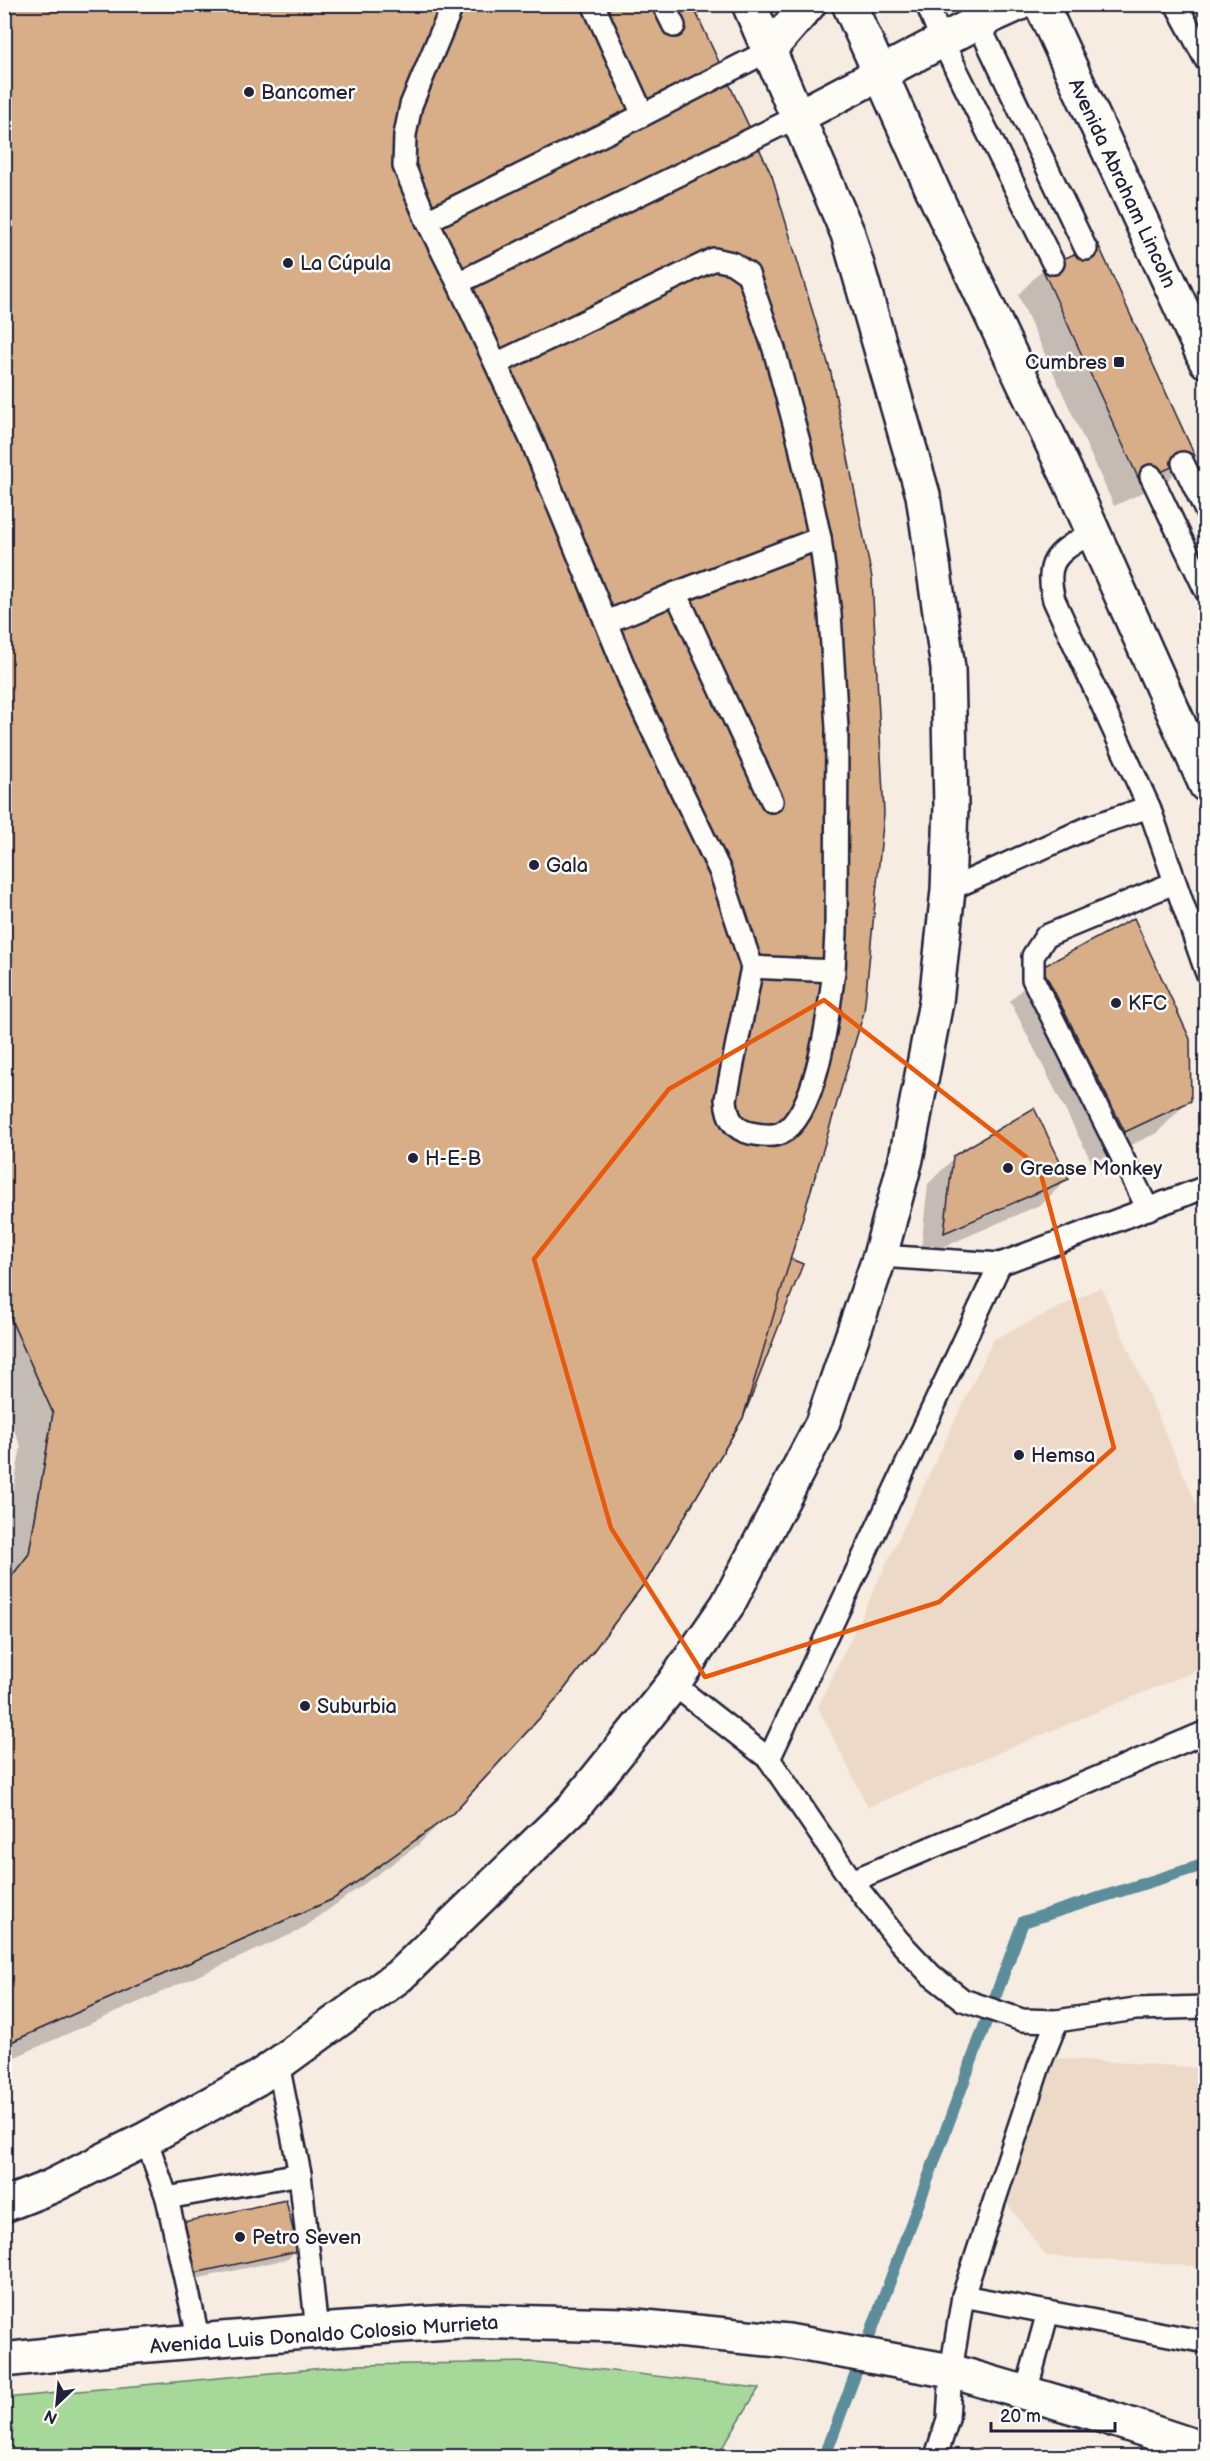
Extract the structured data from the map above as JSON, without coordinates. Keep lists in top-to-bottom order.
{
  "streets": {
    "main road": ["Avenida Abraham Lincoln", "Avenida Luis Donaldo Colosio Murrieta"]
  },
  "places": {
    "other": [
      "Bancomer",
      "La Cúpula",
      "Gala",
      "KFC",
      "H-E-B",
      "Grease Monkey",
      "Hemsa",
      "Suburbia",
      "Petro Seven"
    ],
    "transit": ["Cumbres"]
  },
  "scale_bar": "20 m",
  "north": "bottom left"
}
